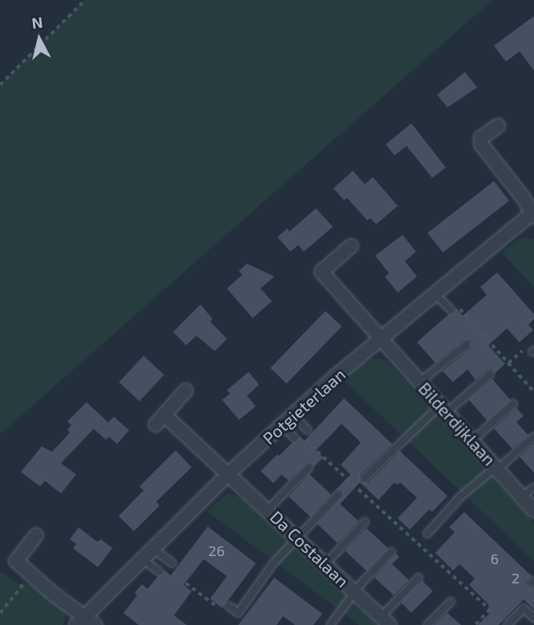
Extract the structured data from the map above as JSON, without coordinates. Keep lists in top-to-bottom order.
{
  "streets": {
    "street": ["Potgieterlaan", "Bilderdijklaan", "Da Costalaan"]
  },
  "crossings": [
    ["Potgieterlaan", "Bilderdijklaan"],
    ["Potgieterlaan", "Da Costalaan"]
  ],
  "house_numbers": ["26", "6", "2"],
  "north": "top"
}
